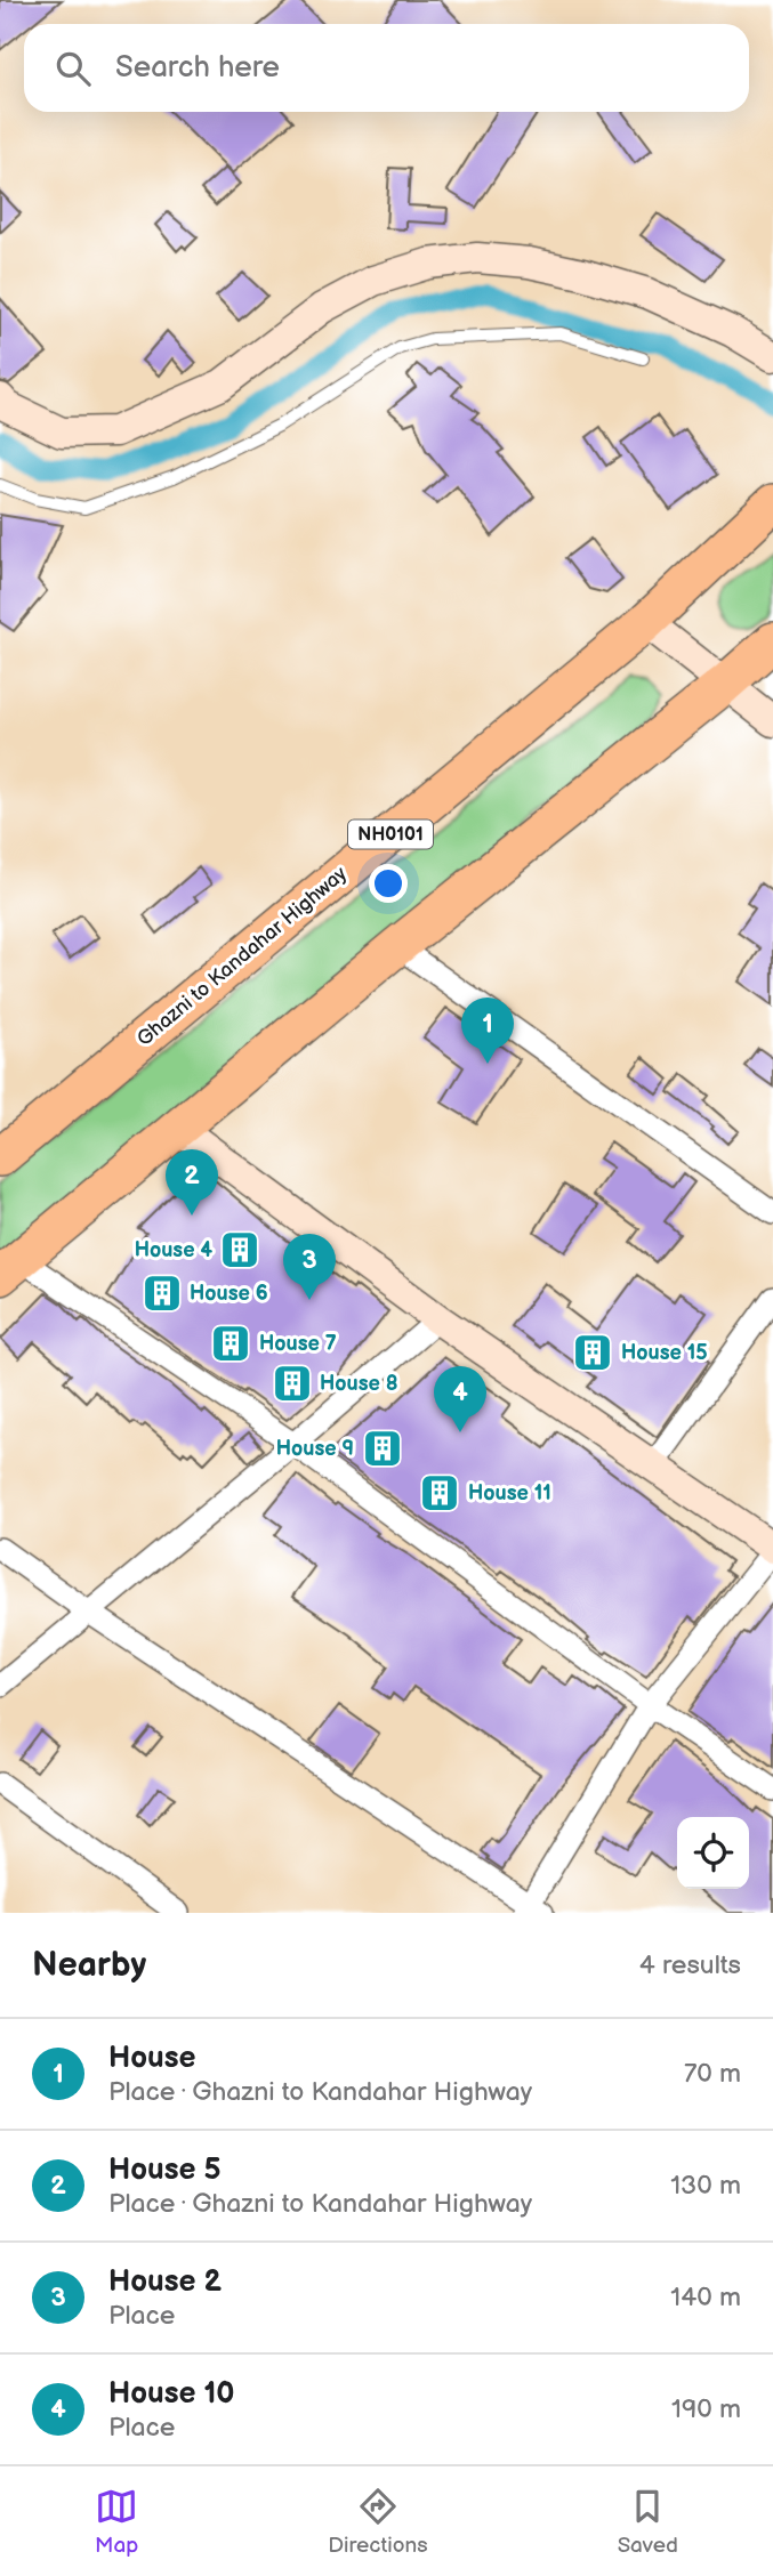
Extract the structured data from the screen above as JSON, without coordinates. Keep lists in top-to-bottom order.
{
  "streets": {
    "highway": ["NH0101", "Ghazni to Kandahar Highway"]
  },
  "places": {
    "building": [
      "House 4",
      "House 6",
      "House 7",
      "House 15",
      "House 8",
      "House 9",
      "House 11"
    ]
  },
  "page": {
    "search": "Search here",
    "pins": [
      "1",
      "2",
      "3",
      "4"
    ],
    "heading": ["Nearby", "4 results"],
    "list": [
      {
        "mark": "1",
        "name": "House",
        "note": "Place · Ghazni to Kandahar Highway",
        "value": "70 m"
      },
      {
        "mark": "2",
        "name": "House 5",
        "note": "Place · Ghazni to Kandahar Highway",
        "value": "130 m"
      },
      {
        "mark": "3",
        "name": "House 2",
        "note": "Place",
        "value": "140 m"
      },
      {
        "mark": "4",
        "name": "House 10",
        "note": "Place",
        "value": "190 m"
      }
    ],
    "nav": ["Map", "Directions", "Saved"]
  }
}
